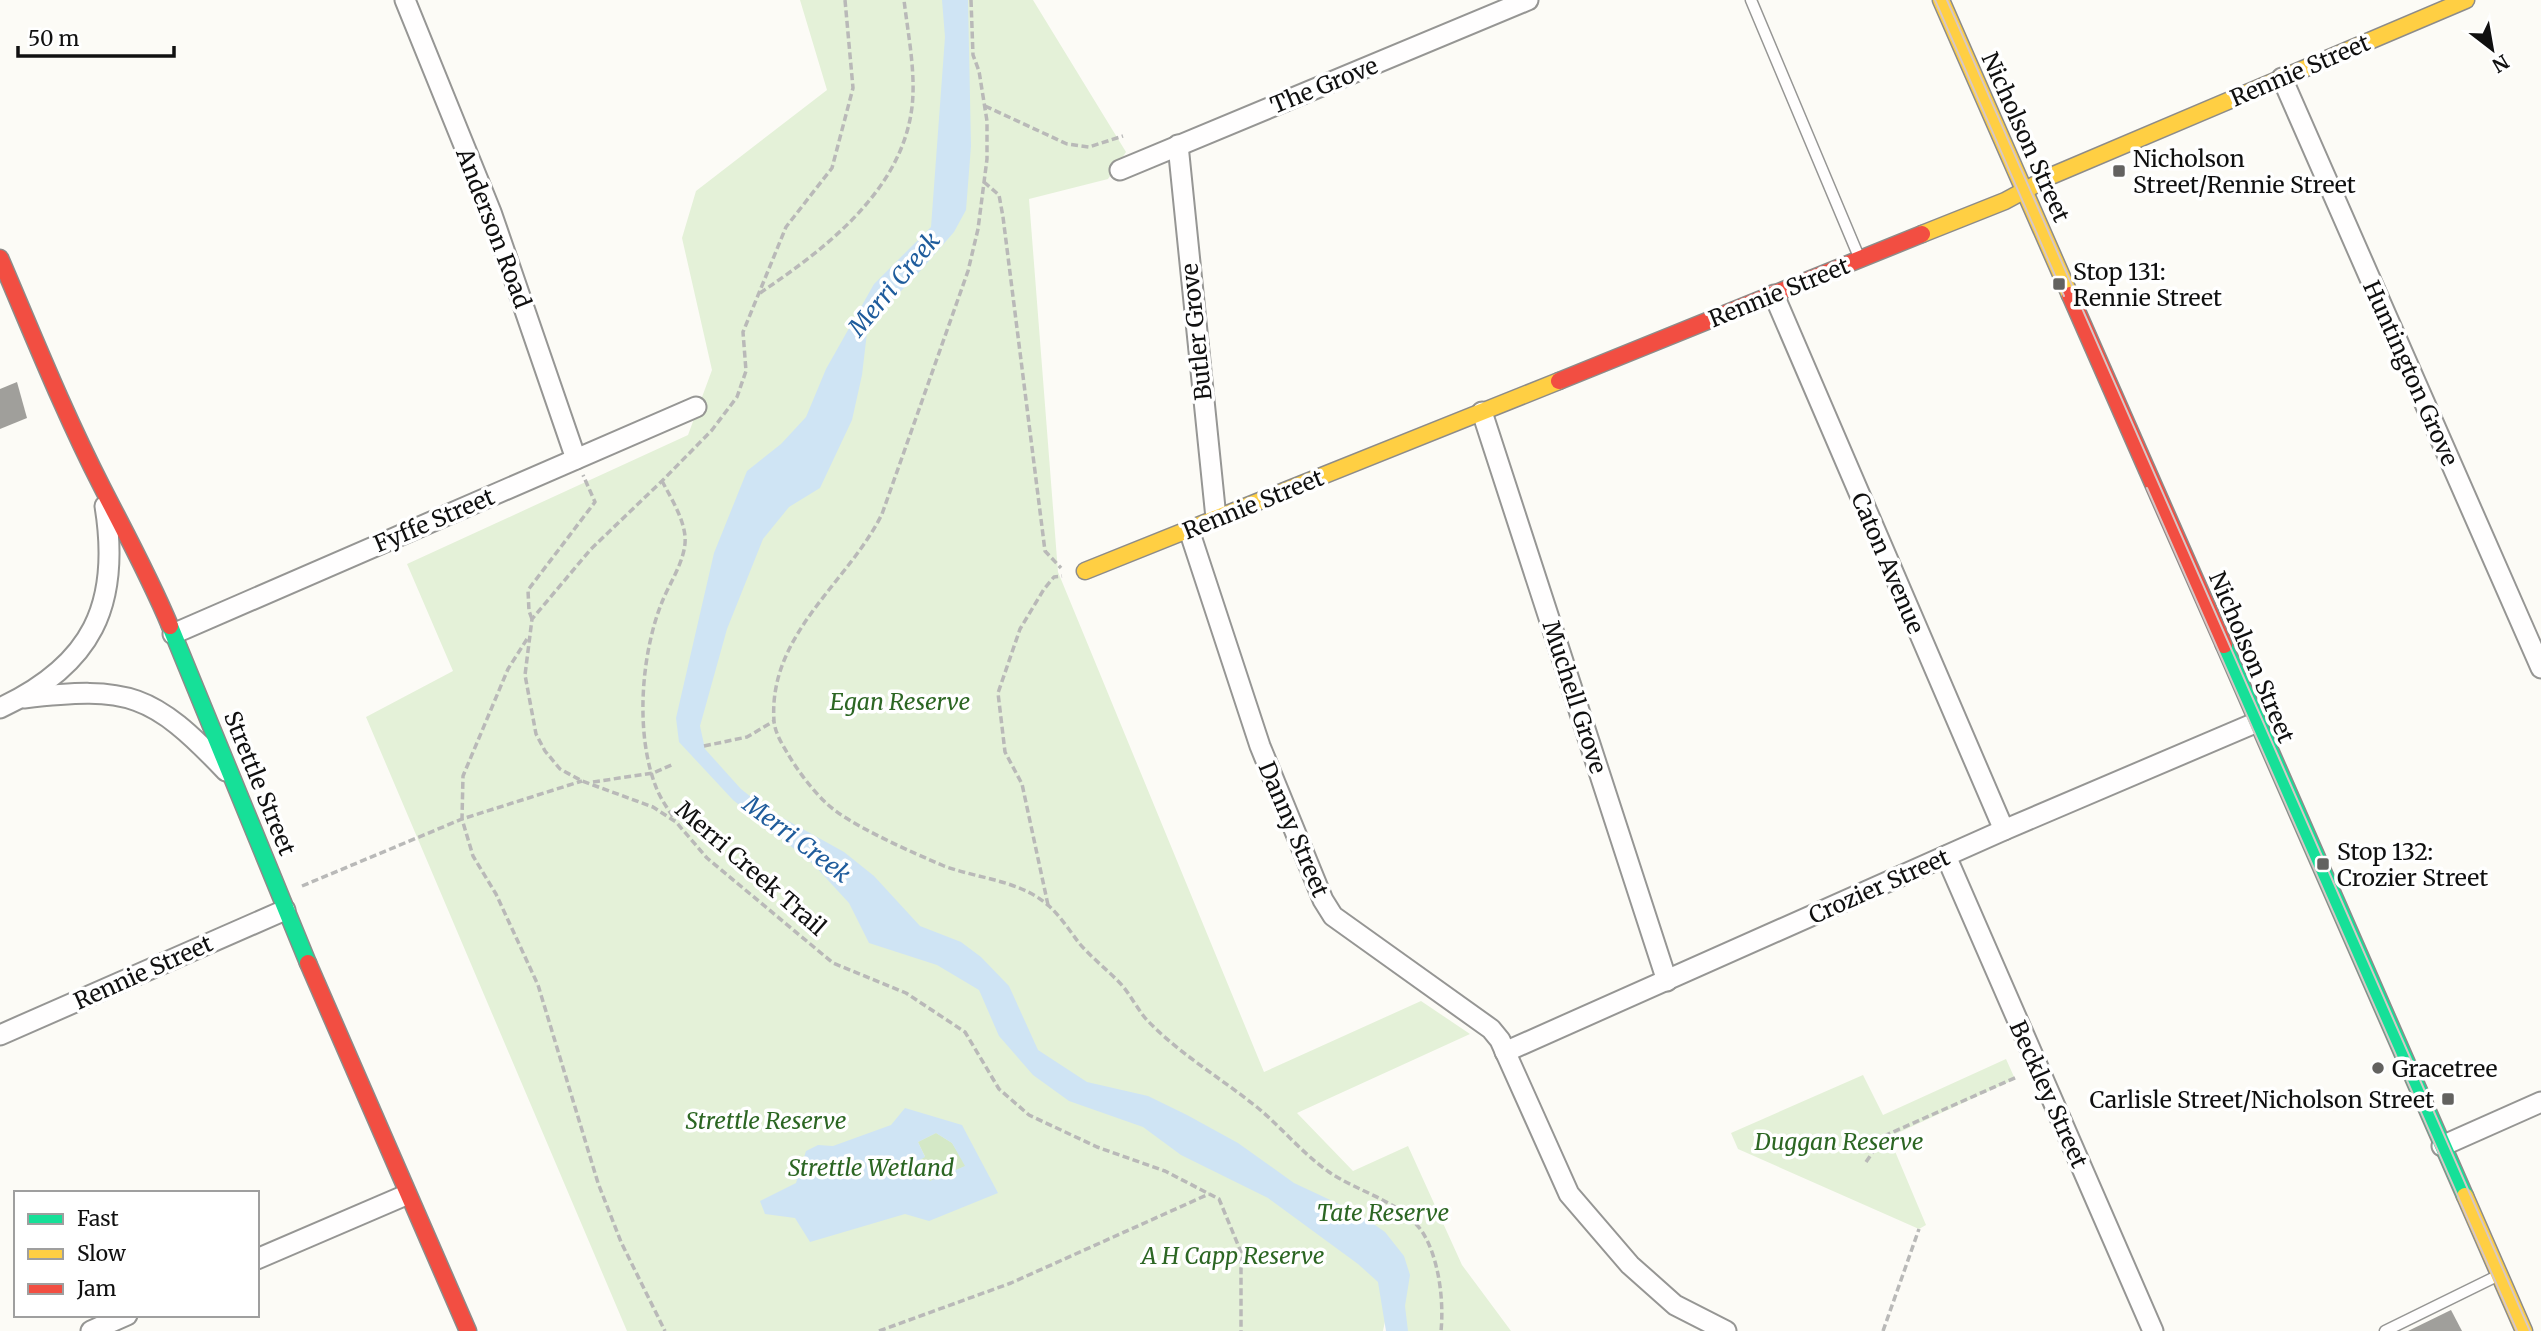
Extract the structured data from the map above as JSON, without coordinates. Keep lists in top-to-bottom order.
{
  "streets": {
    "street": [
      "Rennie Street",
      "The Grove",
      "Nicholson Street",
      "Anderson Road",
      "Butler Grove",
      "Huntington Grove",
      "Fyffe Street",
      "Caton Avenue",
      "Muchell Grove",
      "Strettle Street",
      "Danny Street",
      "Crozier Street",
      "Beckley Street"
    ],
    "path": ["Merri Creek Trail"]
  },
  "crossings": [
    ["Rennie Street", "Nicholson Street"],
    ["Rennie Street", "Butler Grove"],
    ["Rennie Street", "Huntington Grove"],
    ["Rennie Street", "Caton Avenue"],
    ["Rennie Street", "Muchell Grove"],
    ["Rennie Street", "Strettle Street"],
    ["Rennie Street", "Danny Street"],
    ["The Grove", "Butler Grove"],
    ["Nicholson Street", "Crozier Street"],
    ["Anderson Road", "Fyffe Street"],
    ["Fyffe Street", "Strettle Street"],
    ["Caton Avenue", "Crozier Street"],
    ["Muchell Grove", "Crozier Street"],
    ["Danny Street", "Crozier Street"],
    ["Crozier Street", "Beckley Street"]
  ],
  "water": ["Merri Creek"],
  "parks": [
    "Egan Reserve",
    "Strettle Reserve",
    "Duggan Reserve",
    "Strettle Wetland",
    "Tate Reserve",
    "A H Capp Reserve"
  ],
  "places": {
    "transit": [
      "Nicholson Street/Rennie Street",
      "Stop 131: Rennie Street",
      "Stop 132: Crozier Street",
      "Carlisle Street/Nicholson Street"
    ],
    "other": ["Gracetree"]
  },
  "legend": ["Fast", "Slow", "Jam"],
  "scale_bar": "50 m",
  "north": "bottom right"
}
